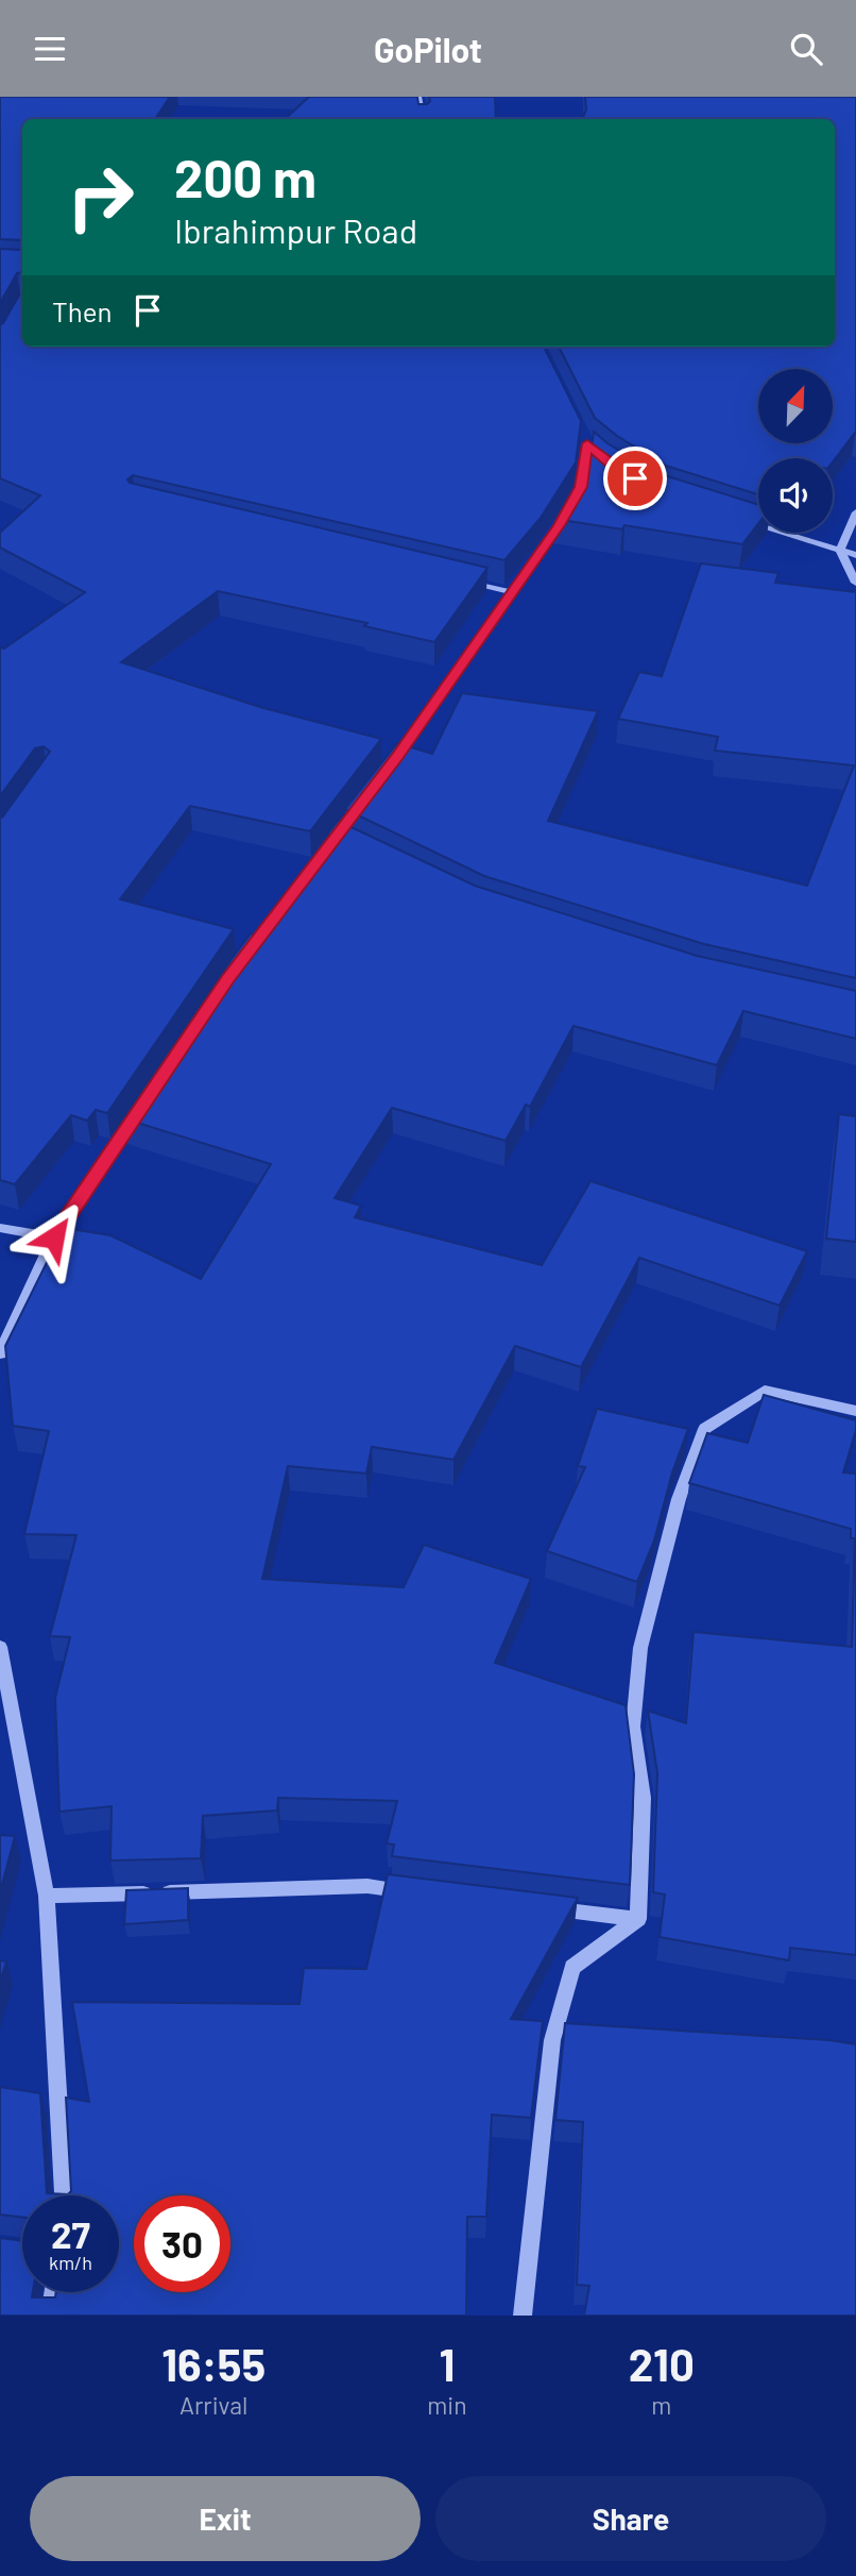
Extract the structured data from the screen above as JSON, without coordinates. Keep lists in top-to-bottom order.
{
  "north": "top right",
  "page": {
    "header": "GoPilot",
    "turn": ["200 m", "Ibrahimpur Road"],
    "then": "Then",
    "speed": "27 km/h",
    "limit": "30",
    "eta": [
      "16:55",
      "Arrival",
      "1",
      "min",
      "210",
      "m"
    ],
    "buttons": ["Exit", "Share"]
  }
}
